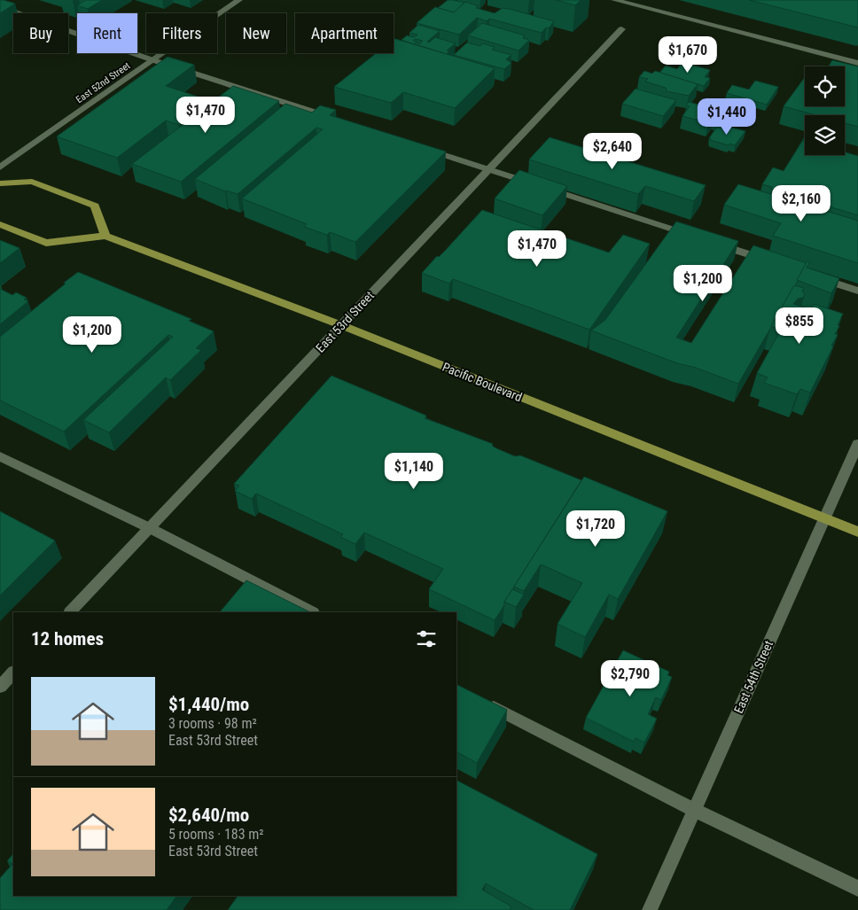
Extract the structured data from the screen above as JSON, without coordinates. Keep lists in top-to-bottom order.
{
  "streets": {
    "main road": ["Pacific Boulevard"],
    "street": ["East 52nd Street", "East 53rd Street", "East 54th Street"]
  },
  "crossings": [
    ["East 53rd Street", "Pacific Boulevard"],
    ["Pacific Boulevard", "East 54th Street"]
  ],
  "page": {
    "chip": [
      "Buy",
      "Rent",
      "Filters",
      "New",
      "Apartment"
    ],
    "price": [
      "$1,670",
      "$1,470",
      "$1,440",
      "$2,640",
      "$2,160",
      "$1,470",
      "$1,200",
      "$855",
      "$1,200",
      "$1,140",
      "$1,720",
      "$2,790"
    ],
    "heading": "12 homes",
    "list": [
      {
        "name": "$1,440/mo",
        "note": "3 rooms · 98 m² · East 53rd Street"
      },
      {
        "name": "$2,640/mo",
        "note": "5 rooms · 183 m² · East 53rd Street"
      }
    ]
  }
}
